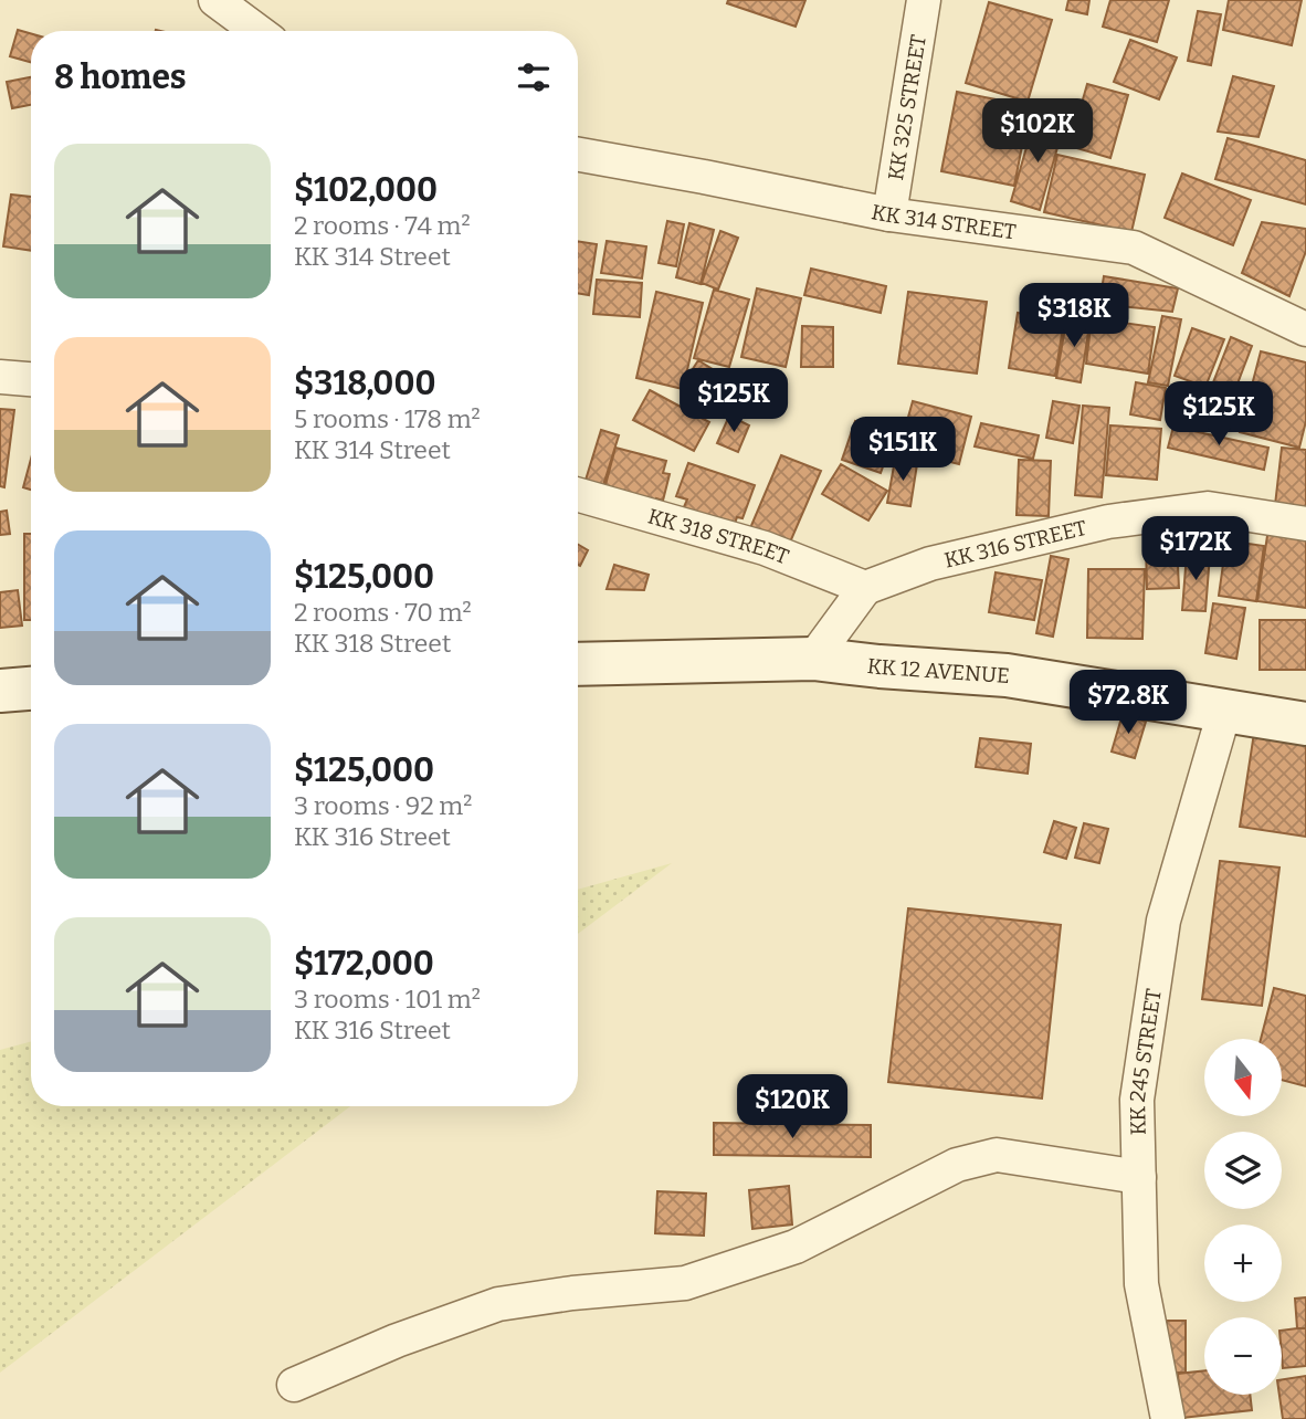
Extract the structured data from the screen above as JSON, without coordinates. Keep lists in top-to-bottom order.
{
  "streets": {
    "main road": ["KK 12 AVENUE"],
    "street": [
      "KK 325 STREET",
      "KK 314 STREET",
      "KK 318 STREET",
      "KK 316 STREET",
      "KK 245 STREET"
    ]
  },
  "crossings": [
    ["KK 325 STREET", "KK 314 STREET"],
    ["KK 318 STREET", "KK 316 STREET"],
    ["KK 12 AVENUE", "KK 245 STREET"]
  ],
  "north": "bottom",
  "page": {
    "heading": "8 homes",
    "price": [
      "$102K",
      "$318K",
      "$125K",
      "$125K",
      "$151K",
      "$172K",
      "$72.8K",
      "$120K"
    ],
    "list": [
      {
        "name": "$102,000",
        "note": "2 rooms · 74 m² · KK 314 Street"
      },
      {
        "name": "$318,000",
        "note": "5 rooms · 178 m² · KK 314 Street"
      },
      {
        "name": "$125,000",
        "note": "2 rooms · 70 m² · KK 318 Street"
      },
      {
        "name": "$125,000",
        "note": "3 rooms · 92 m² · KK 316 Street"
      },
      {
        "name": "$172,000",
        "note": "3 rooms · 101 m² · KK 316 Street"
      }
    ],
    "map_buttons": ["+", "−"]
  }
}
